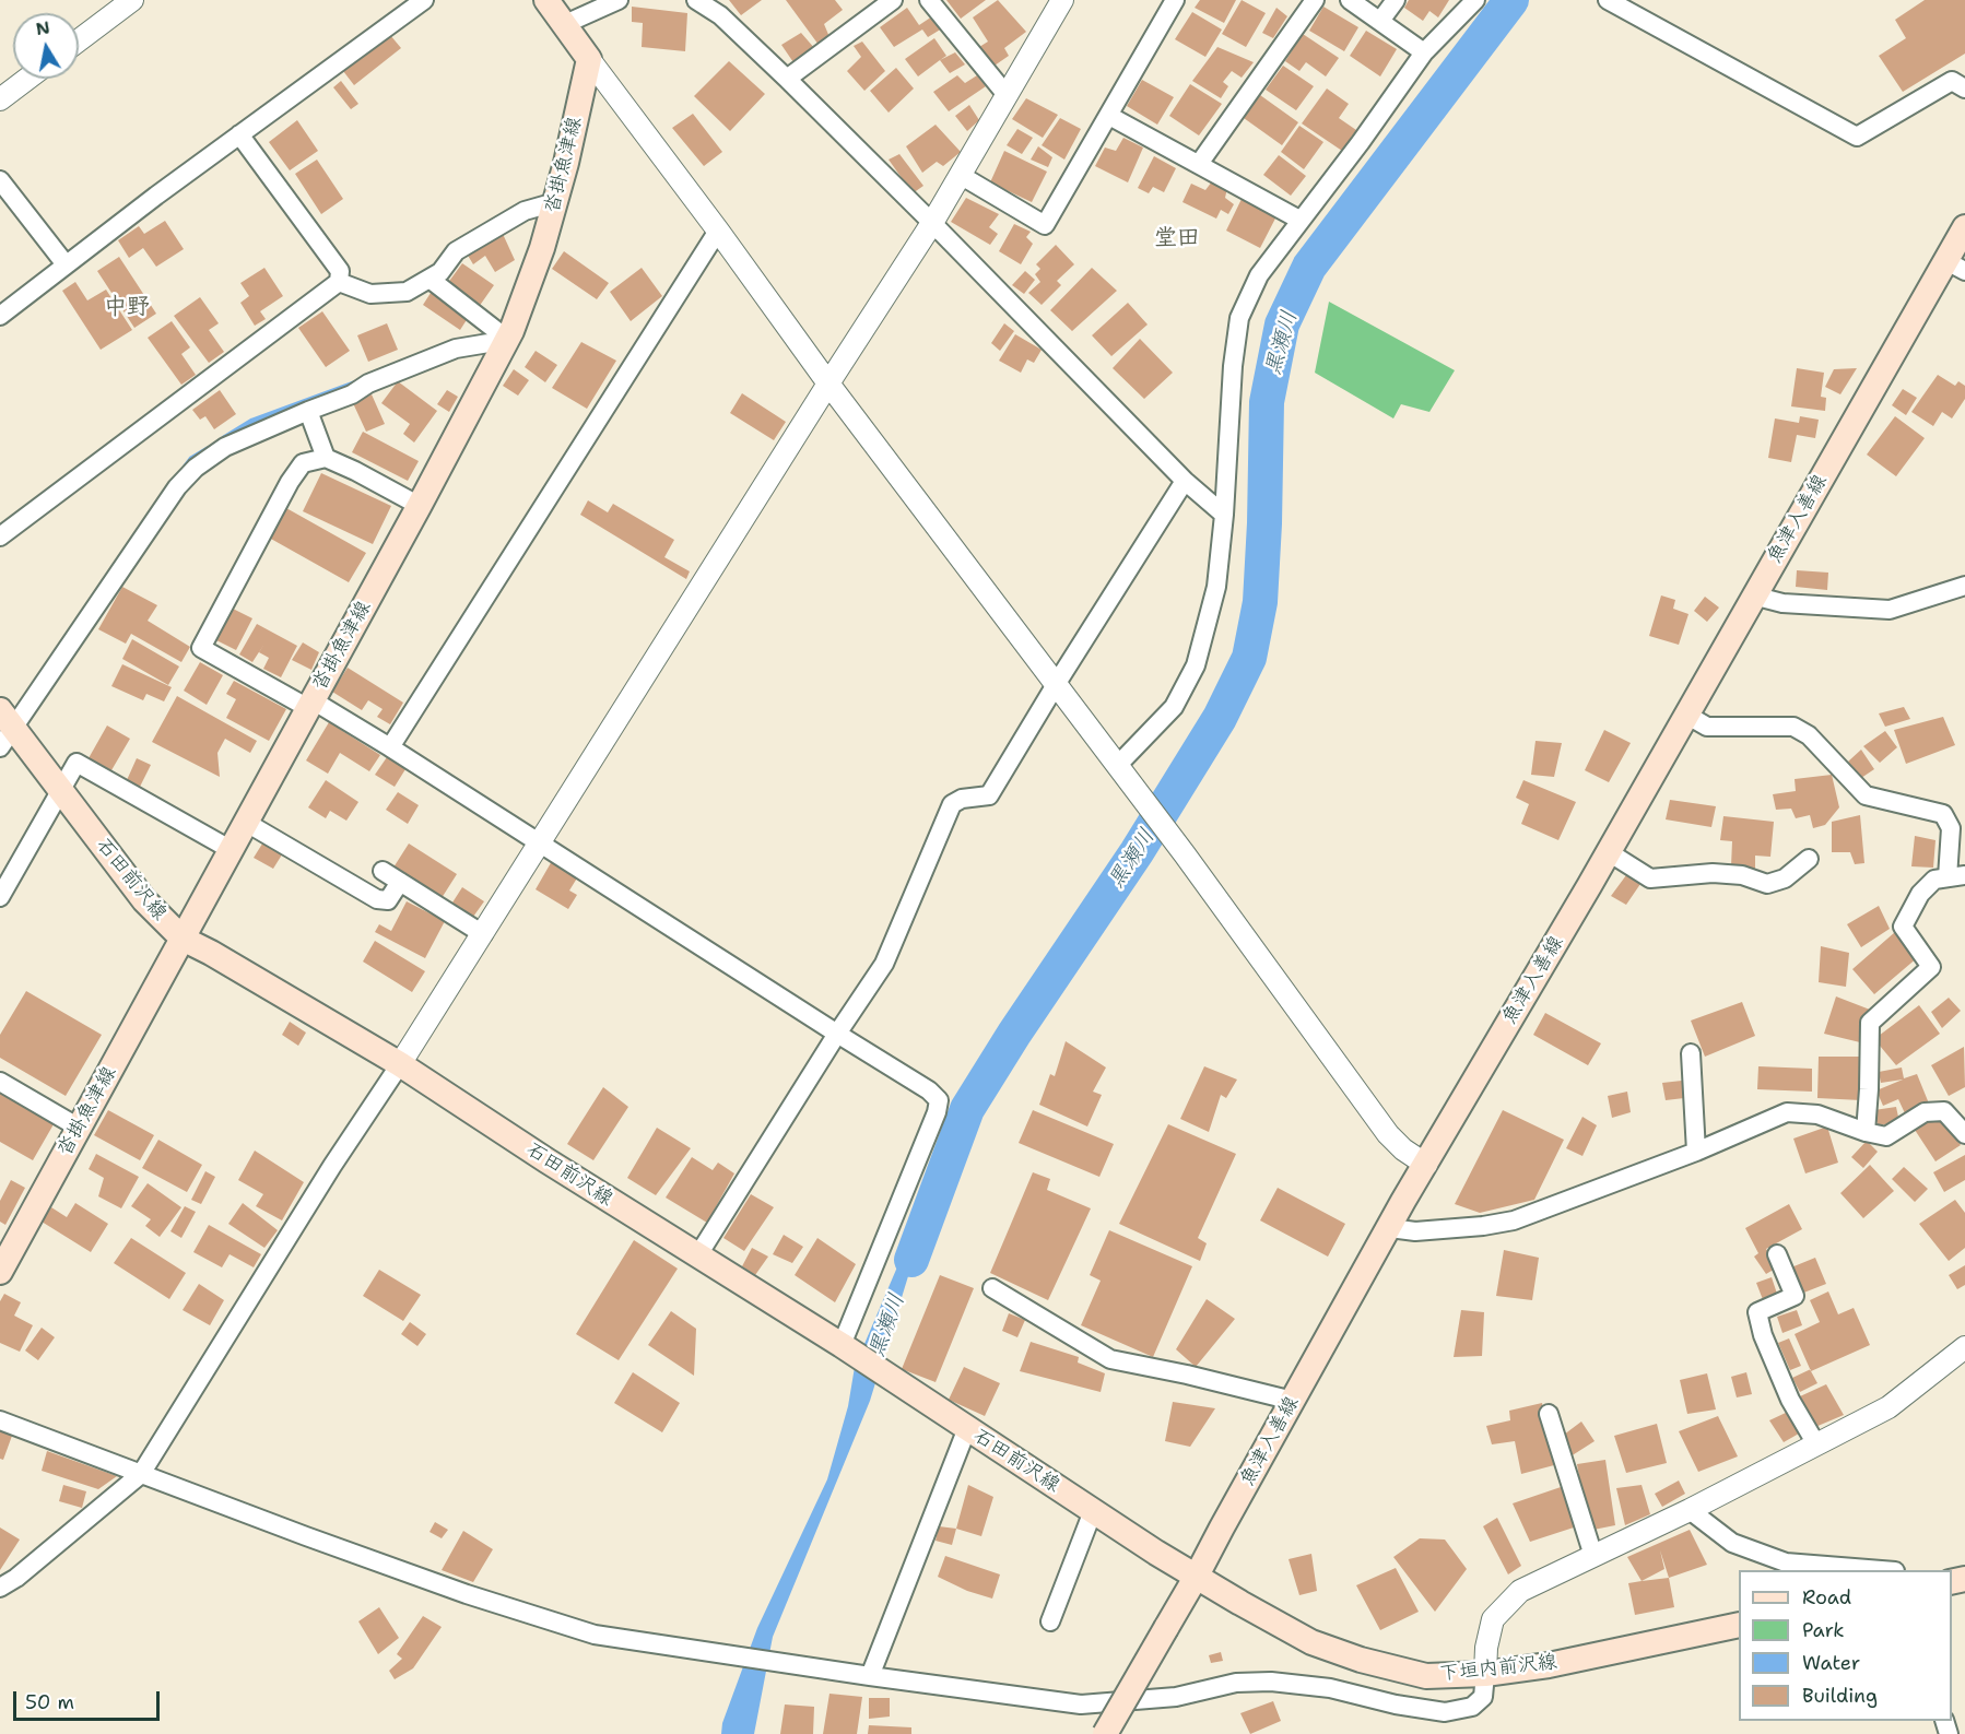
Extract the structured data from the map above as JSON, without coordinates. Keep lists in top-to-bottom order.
{
  "streets": {
    "main road": [
      "沓掛魚津線",
      "魚津入善線",
      "石田前沢線",
      "下垣内前沢線"
    ]
  },
  "crossings": [
    ["沓掛魚津線", "石田前沢線"],
    ["魚津入善線", "石田前沢線"],
    ["魚津入善線", "下垣内前沢線"],
    ["石田前沢線", "下垣内前沢線"]
  ],
  "districts": ["堂田", "中野"],
  "water": ["黒瀬川"],
  "legend": [
    "Road",
    "Park",
    "Water",
    "Building"
  ],
  "scale_bar": "50 m",
  "north": "top"
}
